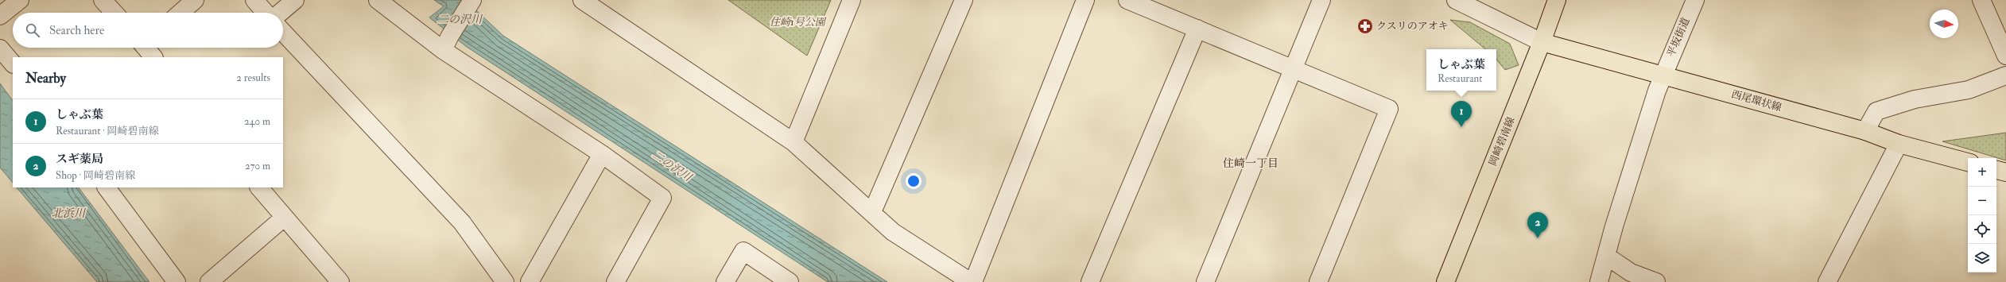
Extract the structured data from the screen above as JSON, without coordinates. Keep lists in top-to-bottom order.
{
  "streets": {
    "main road": ["西尾環状線", "岡崎碧南線"],
    "street": ["平坂街道"]
  },
  "crossings": [
    ["平坂街道", "西尾環状線"],
    ["西尾環状線", "岡崎碧南線"]
  ],
  "districts": ["住崎一丁目"],
  "water": ["二の沢川", "北浜川"],
  "parks": ["住崎1号公園"],
  "places": {
    "pharmacy": ["クスリのアオキ"]
  },
  "north": "right",
  "page": {
    "search": "Search here",
    "popup": ["しゃぶ葉", "Restaurant"],
    "heading": ["Nearby", "2 results"],
    "list": [
      {
        "mark": "1",
        "name": "しゃぶ葉",
        "note": "Restaurant · 岡崎碧南線",
        "value": "240 m"
      },
      {
        "mark": "2",
        "name": "スギ薬局",
        "note": "Shop · 岡崎碧南線",
        "value": "270 m"
      }
    ],
    "pins": ["1", "2"],
    "map_buttons": ["+", "−"]
  }
}
